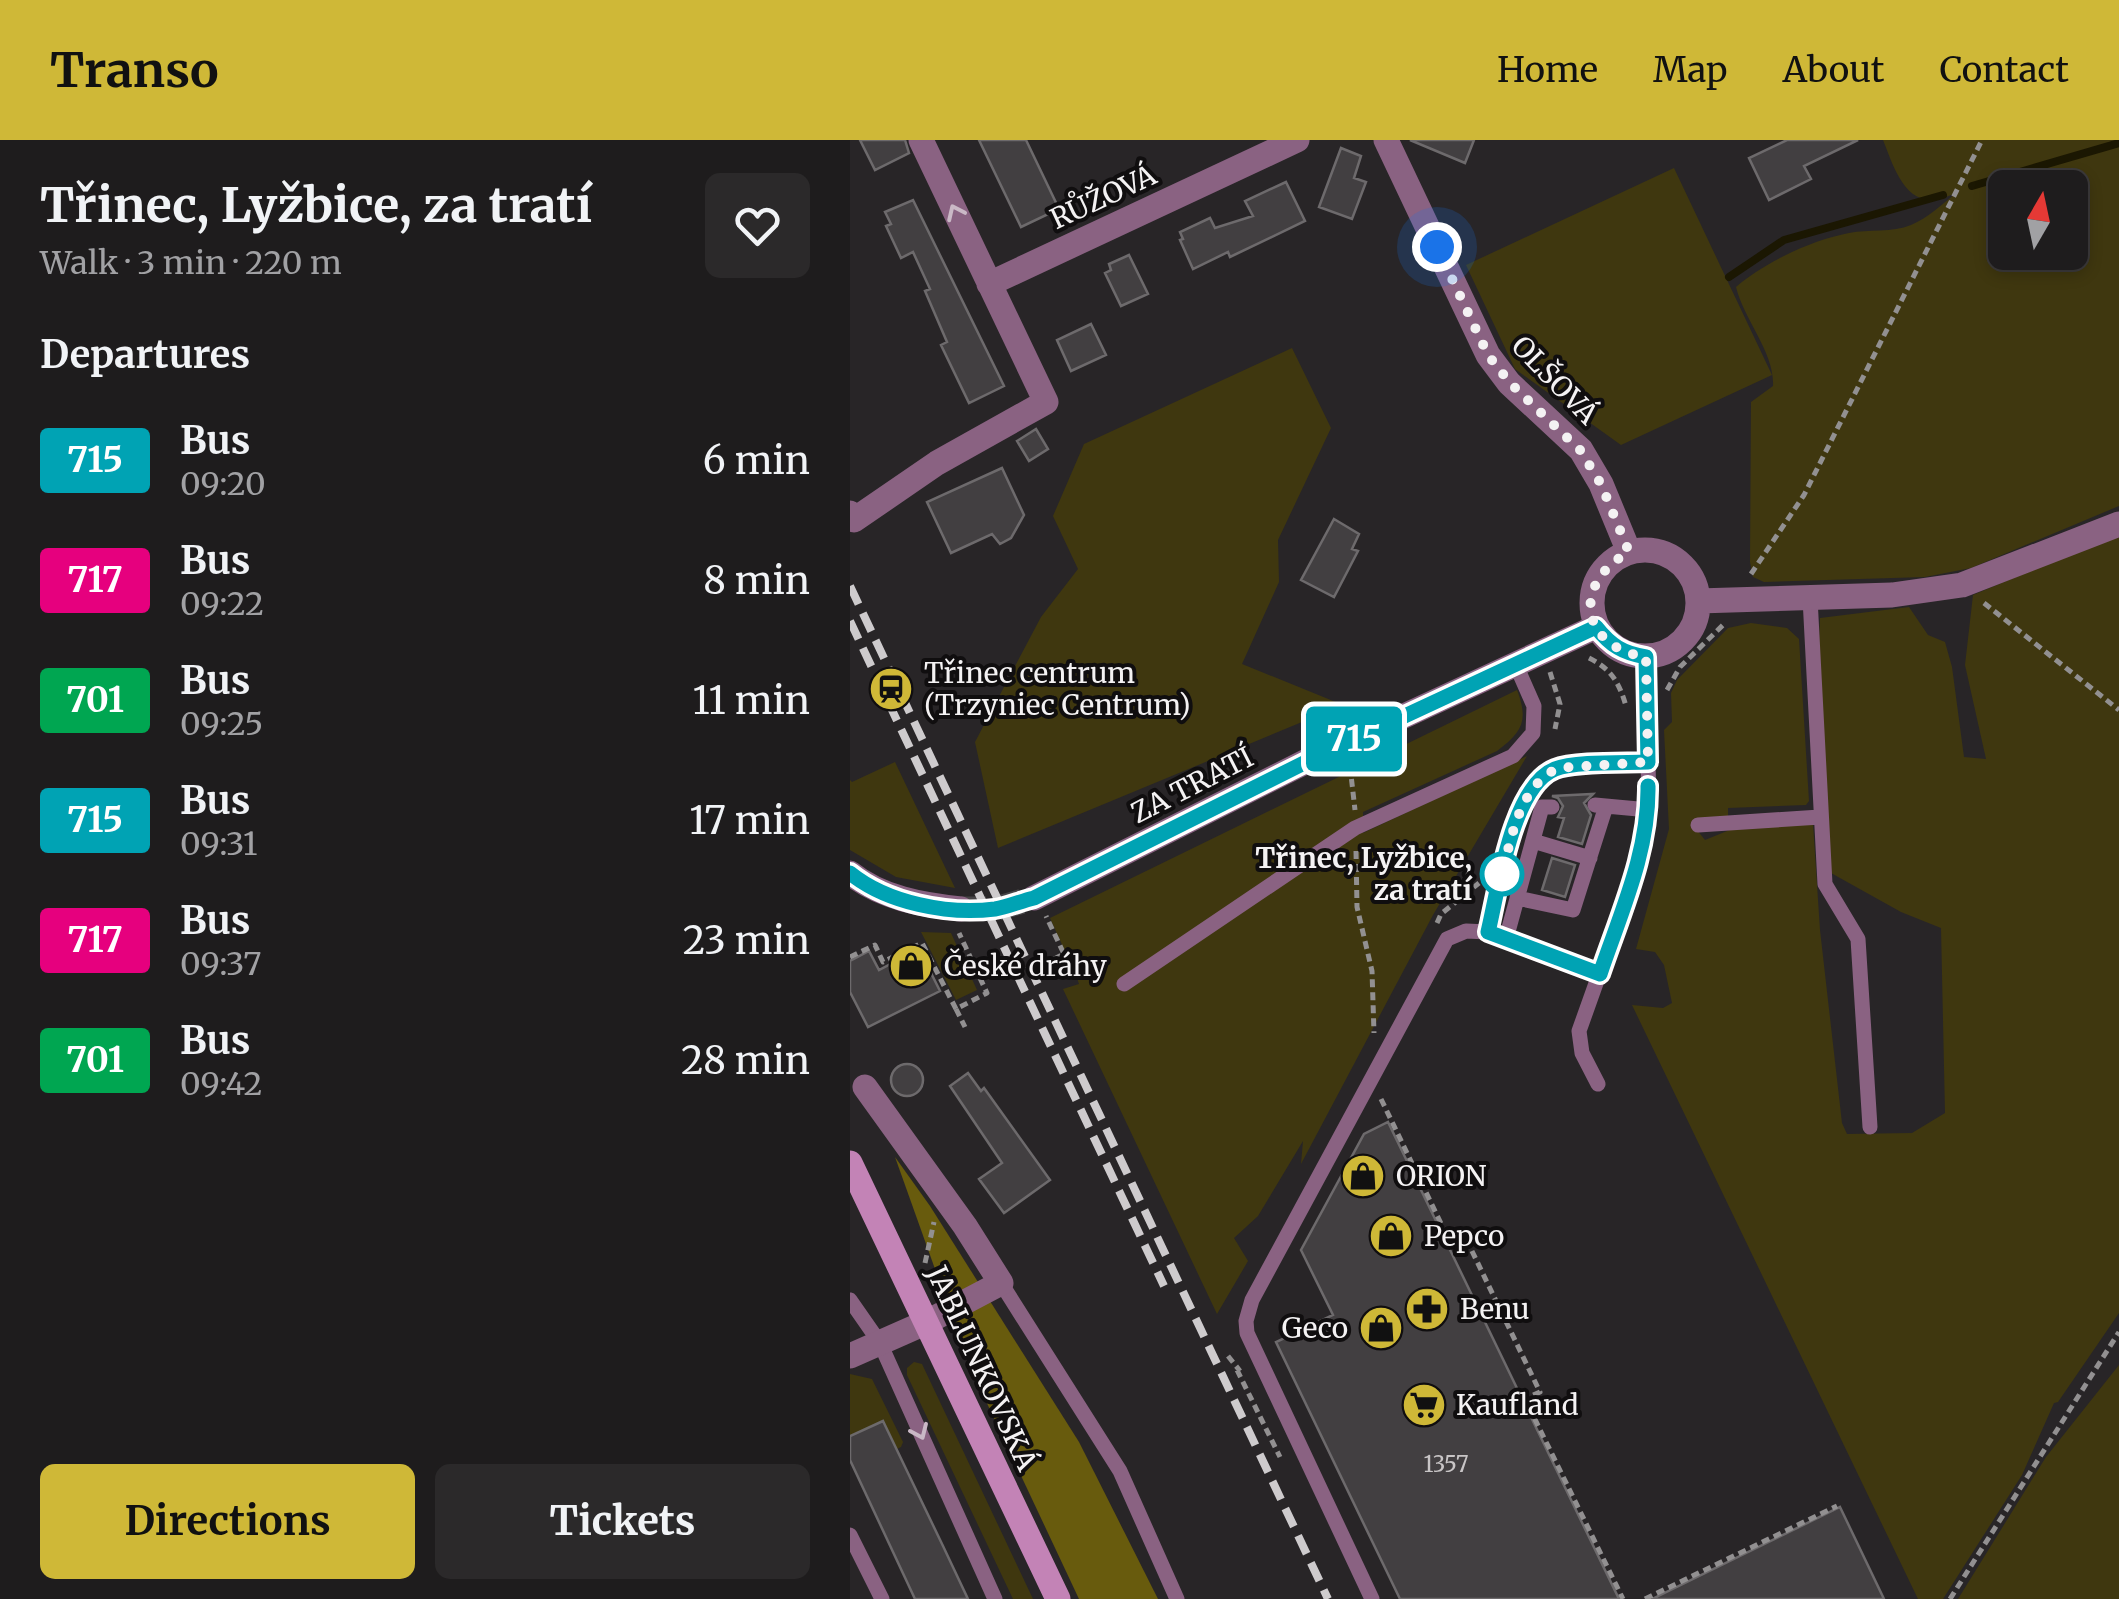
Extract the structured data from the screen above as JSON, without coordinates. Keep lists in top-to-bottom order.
{
  "streets": {
    "main road": ["JABLUNKOVSKÁ"],
    "street": ["RŮŽOVÁ", "OLŠOVÁ", "ZA TRATÍ"]
  },
  "crossings": [
    ["OLŠOVÁ", "ZA TRATÍ"]
  ],
  "places": {
    "station": ["Třinec centrum (Trzyniec Centrum)"],
    "other": ["Třinec, Lyžbice, za tratí"],
    "shop": [
      "České dráhy",
      "ORION",
      "Pepco",
      "Geco"
    ],
    "pharmacy": ["Benu"],
    "supermarket": ["Kaufland"]
  },
  "lines": ["bus line 715"],
  "house_numbers": ["1357"],
  "north": "top",
  "page": {
    "header": "Transo",
    "nav": [
      "Home",
      "Map",
      "About",
      "Contact"
    ],
    "heading": [
      ["Třinec, Lyžbice, za tratí", "Walk · 3 min · 220 m"],
      "Departures"
    ],
    "on_map": "715",
    "list": [
      {
        "mark": "715",
        "name": "Bus",
        "note": "09:20",
        "value": "6 min"
      },
      {
        "mark": "717",
        "name": "Bus",
        "note": "09:22",
        "value": "8 min"
      },
      {
        "mark": "701",
        "name": "Bus",
        "note": "09:25",
        "value": "11 min"
      },
      {
        "mark": "715",
        "name": "Bus",
        "note": "09:31",
        "value": "17 min"
      },
      {
        "mark": "717",
        "name": "Bus",
        "note": "09:37",
        "value": "23 min"
      },
      {
        "mark": "701",
        "name": "Bus",
        "note": "09:42",
        "value": "28 min"
      }
    ],
    "buttons": ["Directions", "Tickets"]
  }
}
